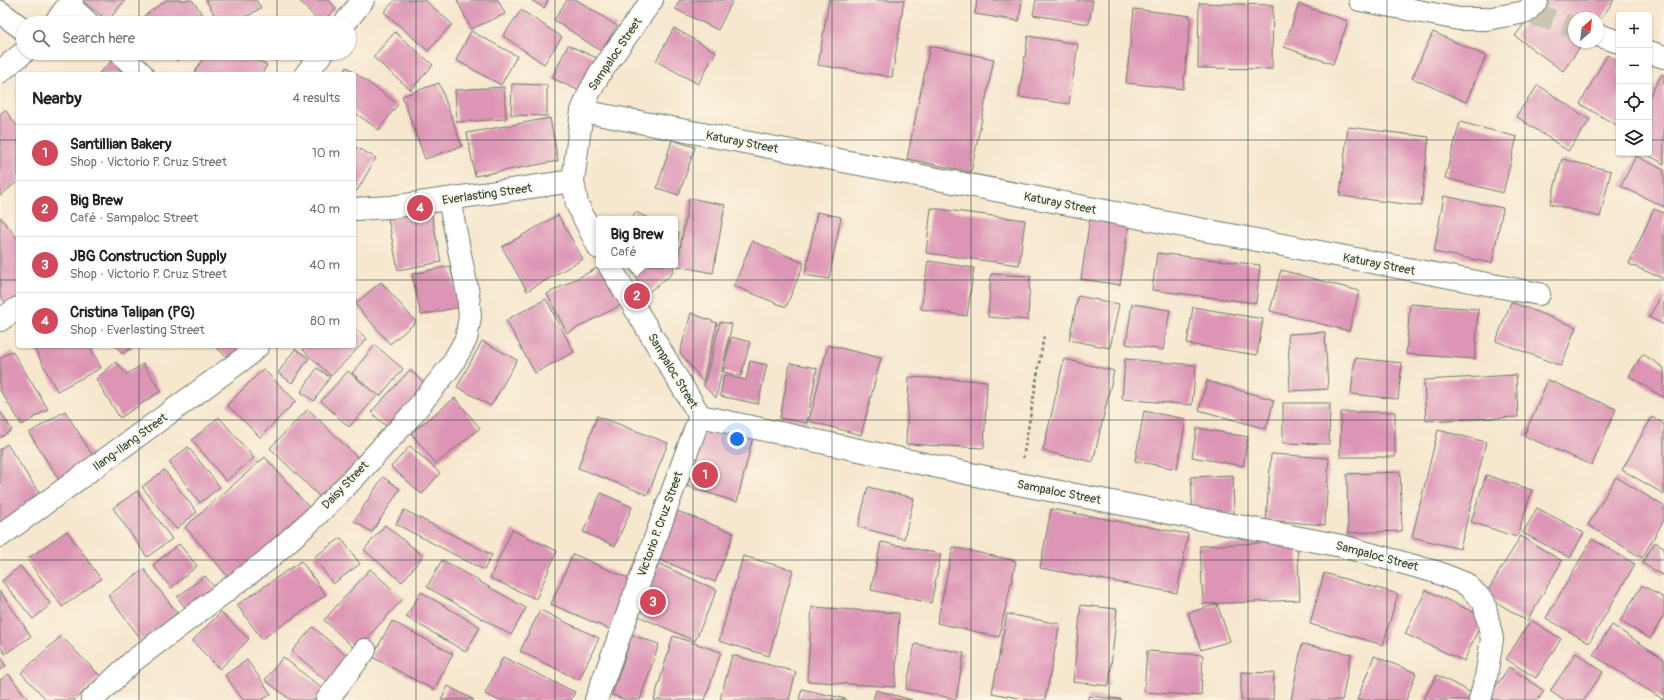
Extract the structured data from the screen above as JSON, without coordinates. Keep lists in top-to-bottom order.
{
  "streets": {
    "street": [
      "Sampaloc Street",
      "Katuray Street",
      "Everlasting Street",
      "Ilang-Ilang Street",
      "Daisy Street",
      "Victorio P. Cruz Street"
    ]
  },
  "crossings": [
    ["Sampaloc Street", "Katuray Street"],
    ["Sampaloc Street", "Everlasting Street"],
    ["Sampaloc Street", "Victorio P. Cruz Street"],
    ["Everlasting Street", "Daisy Street"]
  ],
  "north": "top right",
  "page": {
    "map_buttons": ["+", "−"],
    "search": "Search here",
    "heading": ["Nearby", "4 results"],
    "list": [
      {
        "mark": "1",
        "name": "Santillian Bakery",
        "note": "Shop · Victorio P. Cruz Street",
        "value": "10 m"
      },
      {
        "mark": "2",
        "name": "Big Brew",
        "note": "Café · Sampaloc Street",
        "value": "40 m"
      },
      {
        "mark": "3",
        "name": "JBG Construction Supply",
        "note": "Shop · Victorio P. Cruz Street",
        "value": "40 m"
      },
      {
        "mark": "4",
        "name": "Cristina Talipan (PG)",
        "note": "Shop · Everlasting Street",
        "value": "80 m"
      }
    ],
    "pins": [
      "4",
      "2",
      "1",
      "3"
    ],
    "popup": ["Big Brew", "Café"]
  }
}
